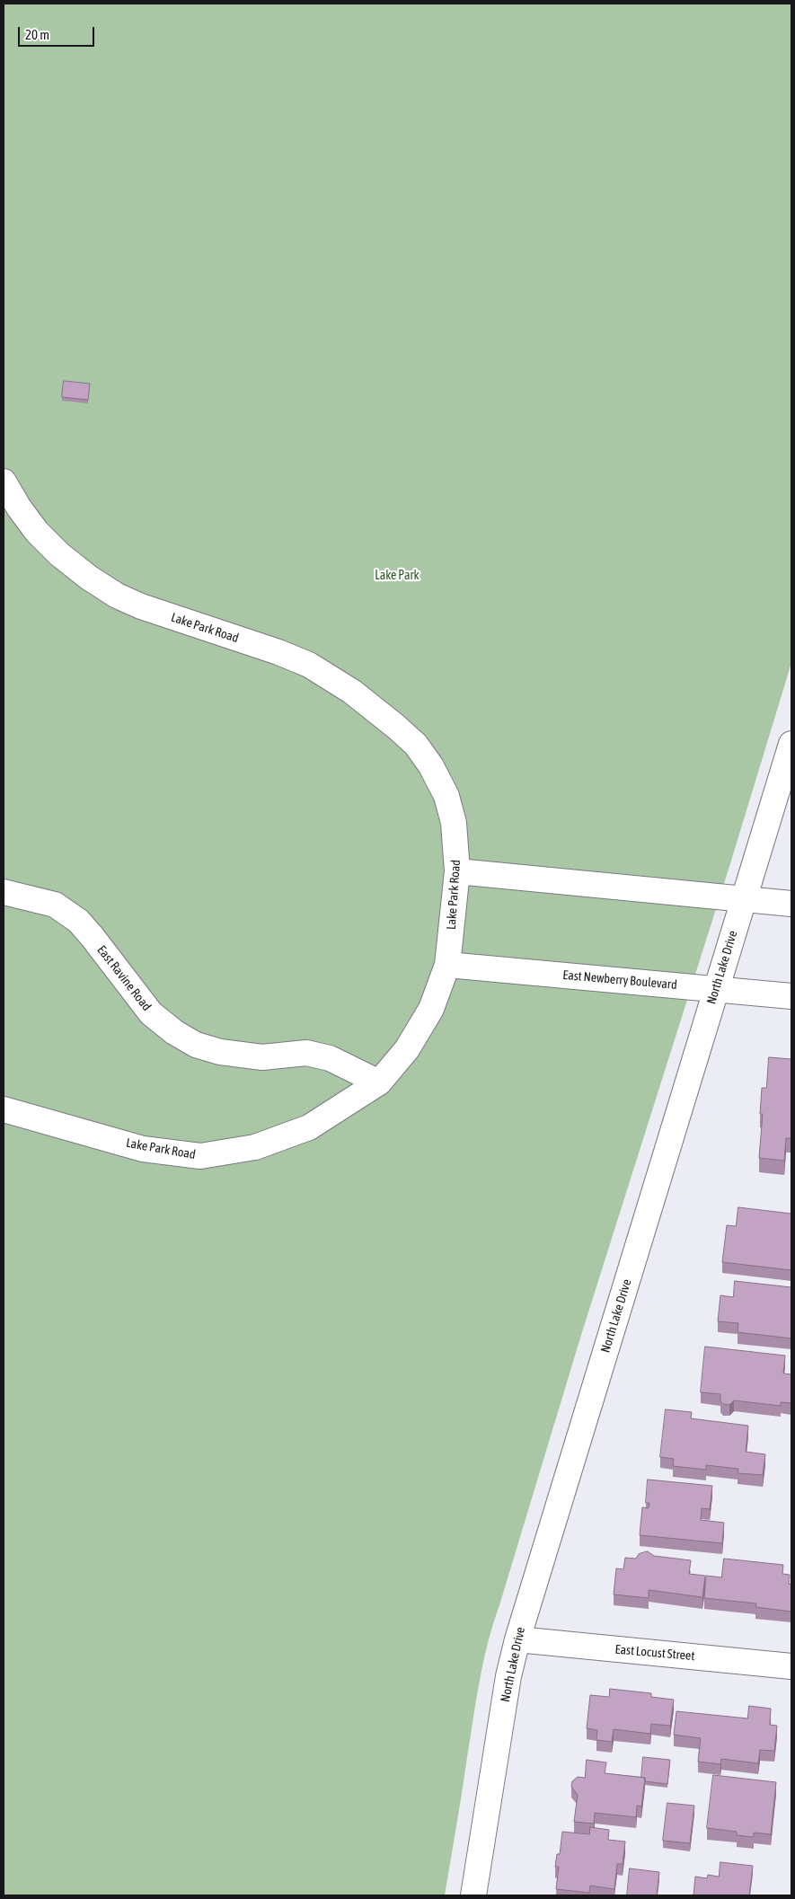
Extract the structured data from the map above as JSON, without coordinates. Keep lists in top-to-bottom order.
{
  "streets": {
    "street": [
      "Lake Park Road",
      "North Lake Drive",
      "East Ravine Road",
      "East Newberry Boulevard",
      "East Locust Street"
    ]
  },
  "crossings": [
    ["Lake Park Road", "East Ravine Road"],
    ["Lake Park Road", "East Newberry Boulevard"],
    ["North Lake Drive", "East Newberry Boulevard"],
    ["North Lake Drive", "East Locust Street"]
  ],
  "parks": ["Lake Park"],
  "scale_bar": "20 m"
}
